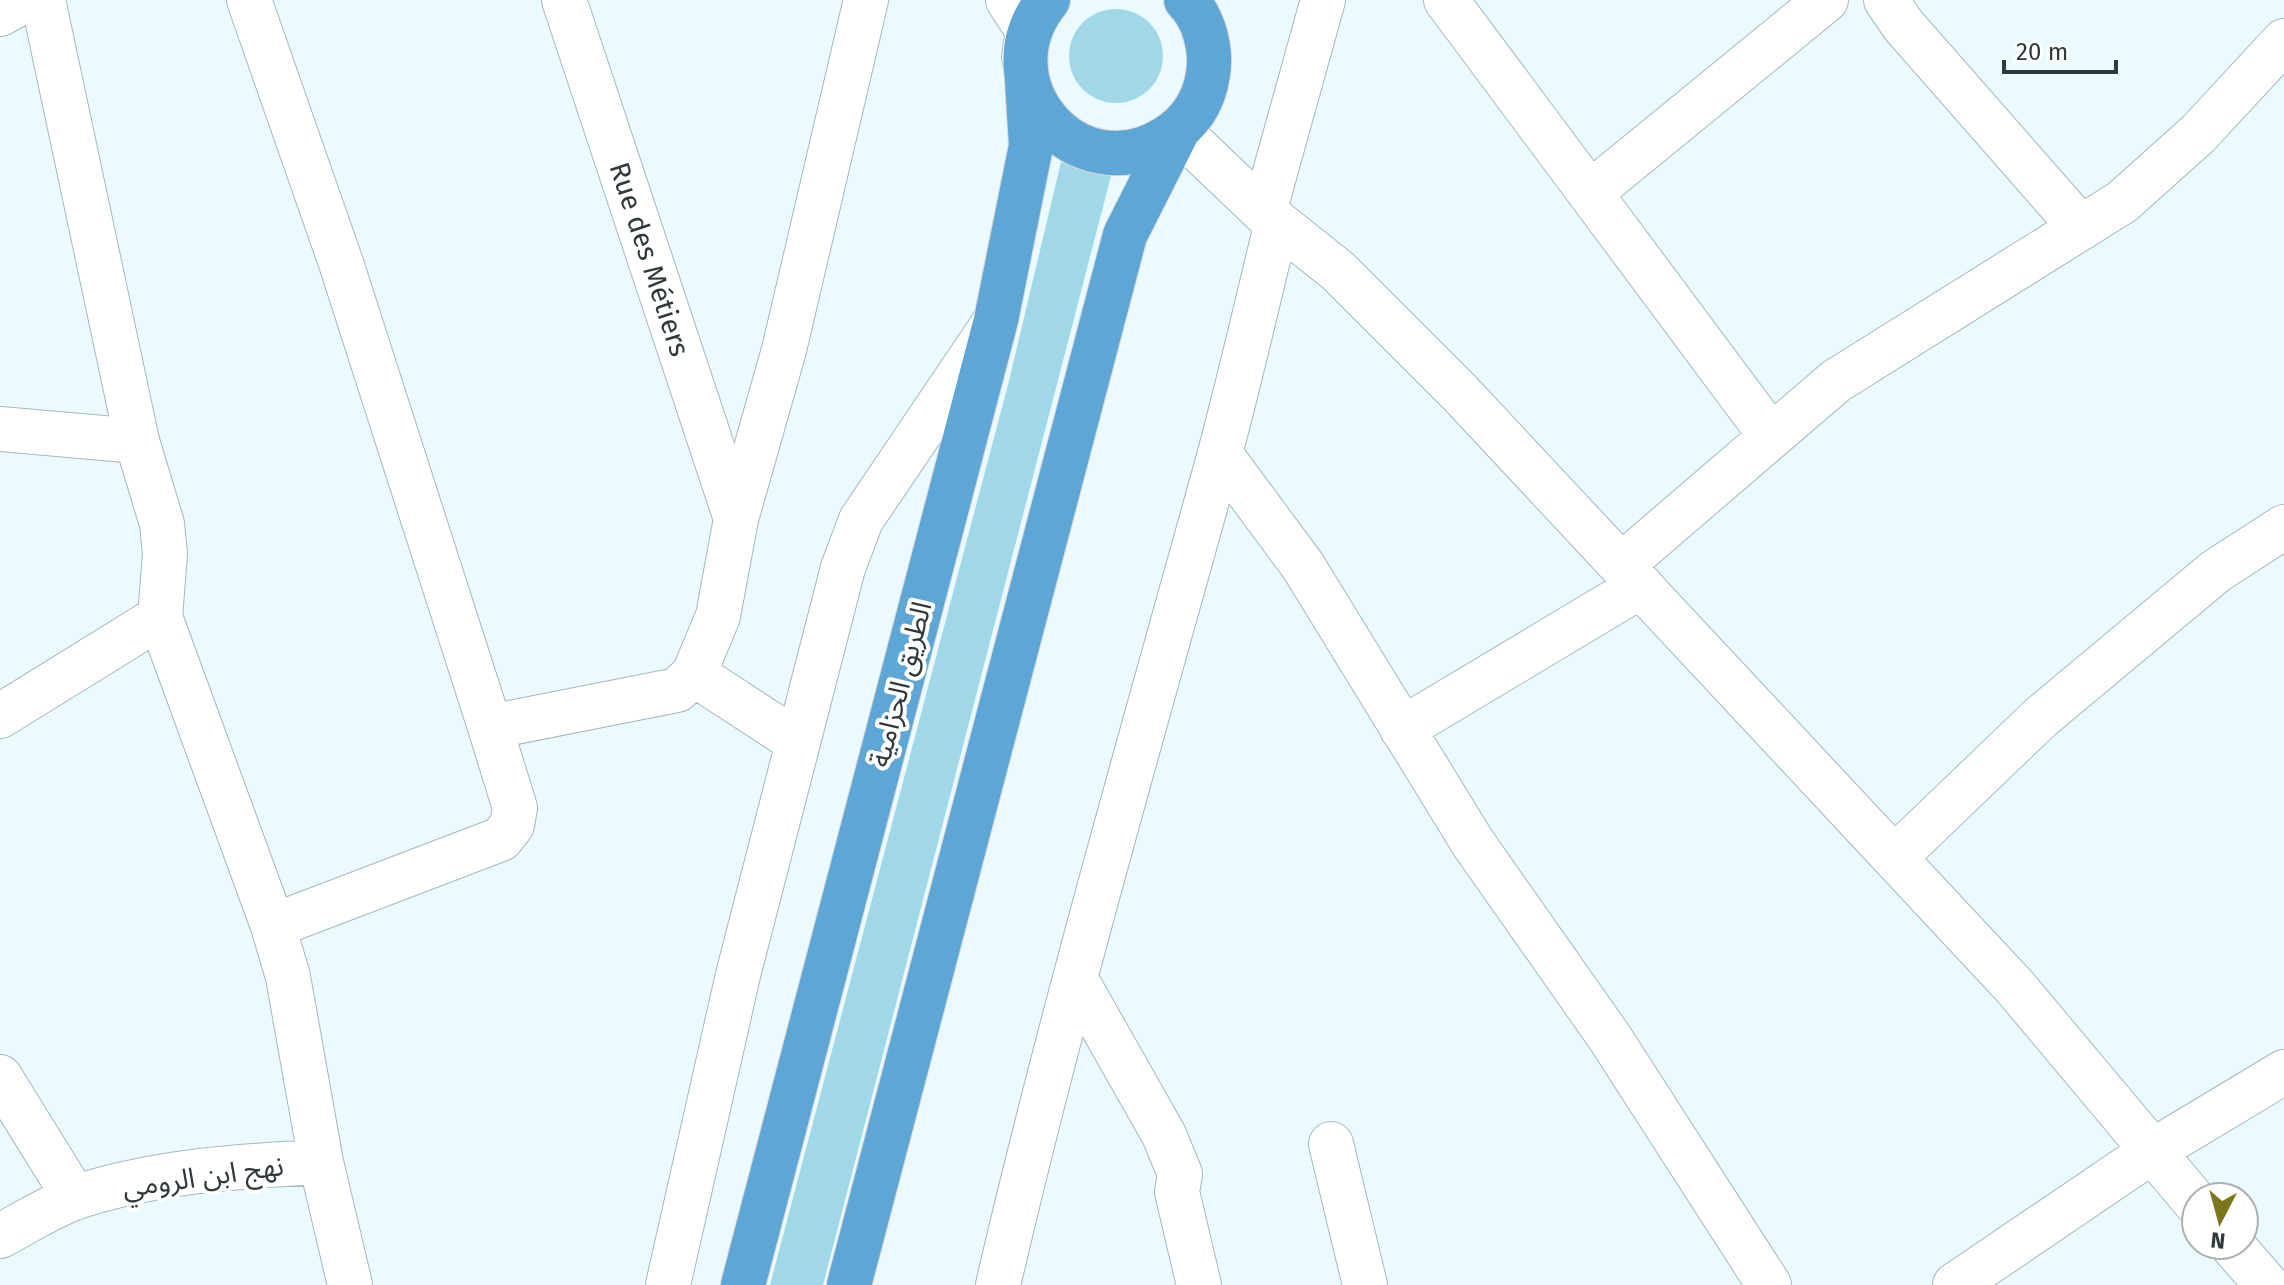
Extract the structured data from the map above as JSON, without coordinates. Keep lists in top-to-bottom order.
{
  "streets": {
    "highway": ["الطريق الحزامية"],
    "street": ["Rue des Métiers", "نهج ابن الرومي"]
  },
  "scale_bar": "20 m",
  "north": "bottom"
}
